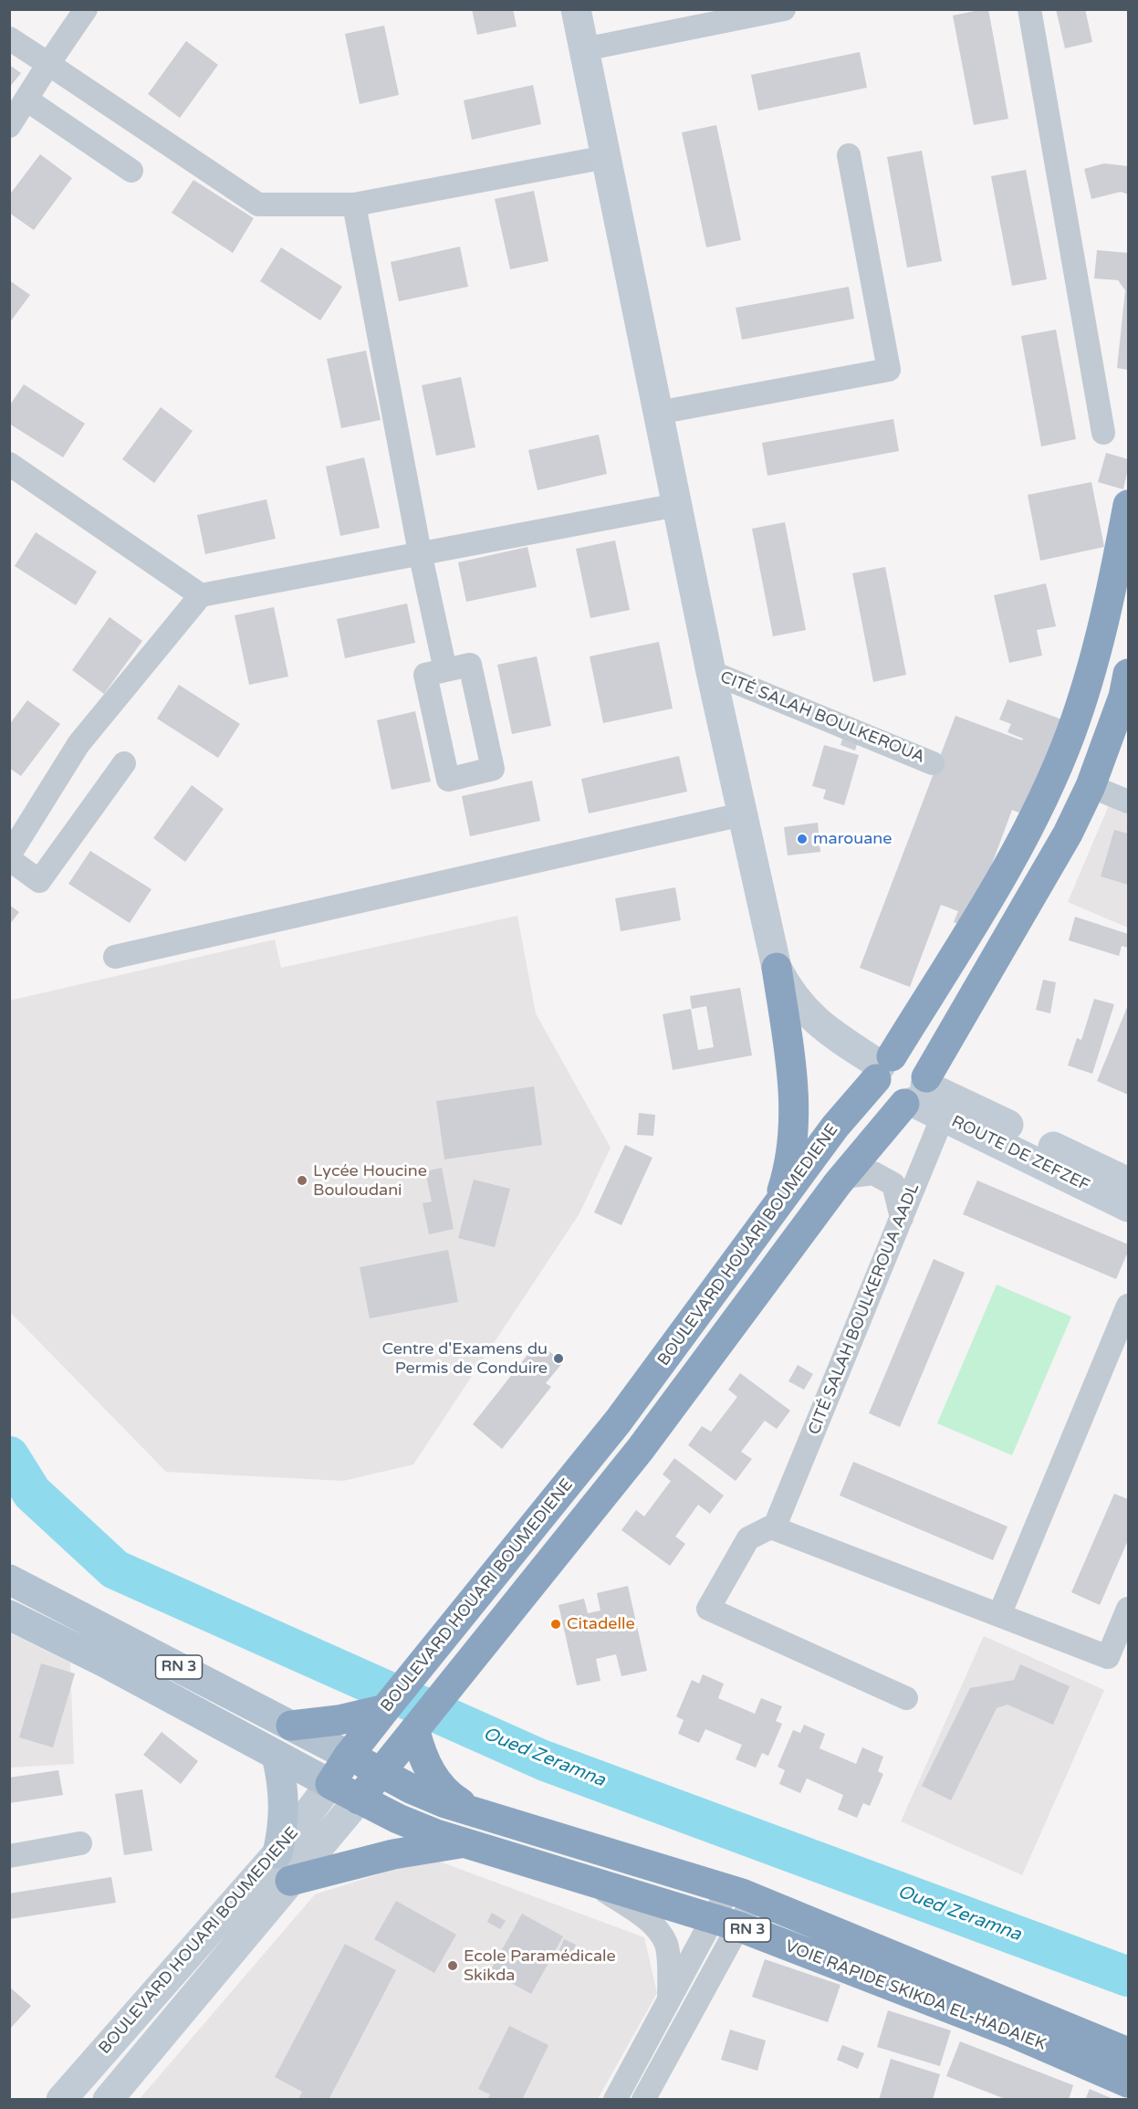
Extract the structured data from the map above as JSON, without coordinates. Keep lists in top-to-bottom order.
{
  "streets": {
    "highway": ["BOULEVARD HOUARI BOUMEDIENE", "RN 3", "VOIE RAPIDE SKIKDA EL-HADAIEK"],
    "main road": ["ROUTE DE ZEFZEF"],
    "street": ["CITÉ SALAH BOULKEROUA", "CITÉ SALAH BOULKEROUA AADL"]
  },
  "crossings": [
    ["ROUTE DE ZEFZEF", "BOULEVARD HOUARI BOUMEDIENE"],
    ["ROUTE DE ZEFZEF", "CITÉ SALAH BOULKEROUA AADL"],
    ["BOULEVARD HOUARI BOUMEDIENE", "CITÉ SALAH BOULKEROUA AADL"],
    ["BOULEVARD HOUARI BOUMEDIENE", "RN 3"],
    ["BOULEVARD HOUARI BOUMEDIENE", "VOIE RAPIDE SKIKDA EL-HADAIEK"],
    ["RN 3", "VOIE RAPIDE SKIKDA EL-HADAIEK"]
  ],
  "water": ["Oued Zeramna"],
  "places": [
    "marouane",
    "Lycée Houcine Bouloudani",
    "Centre d'Examens du Permis de Conduire",
    "Citadelle",
    "Ecole Paramédicale Skikda"
  ]
}
